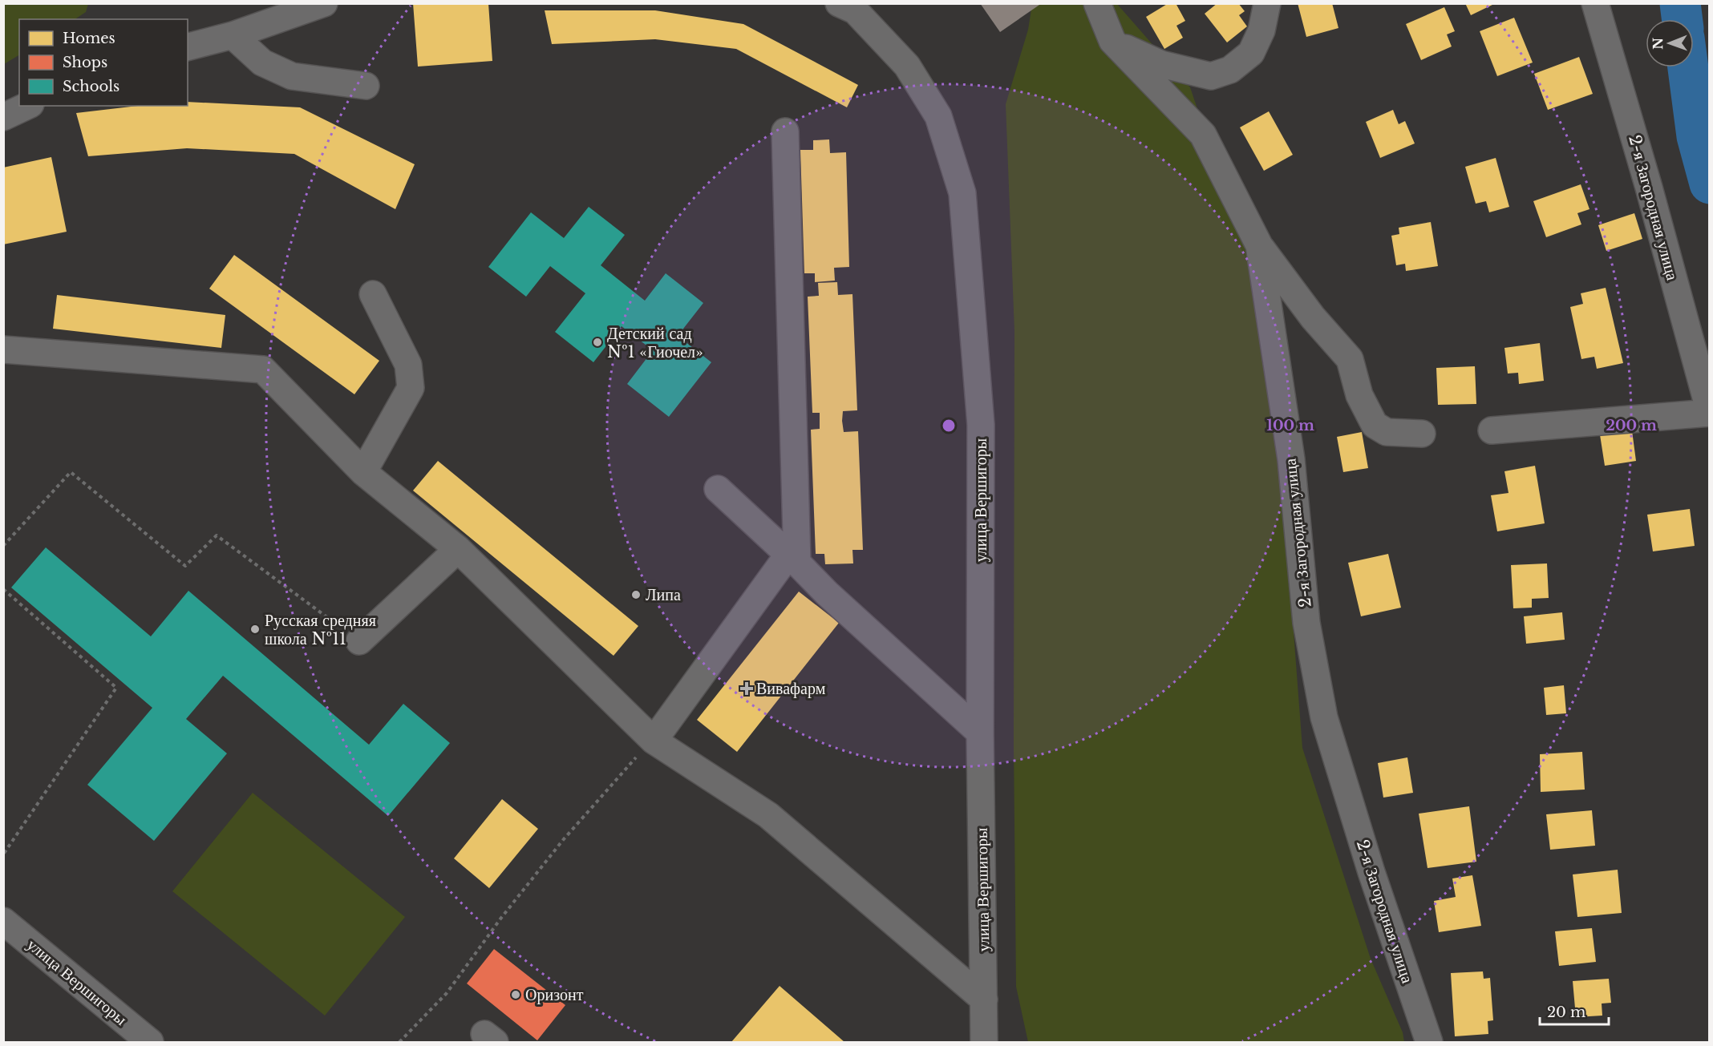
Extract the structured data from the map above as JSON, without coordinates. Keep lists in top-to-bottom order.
{
  "streets": {
    "street": ["2-я Загородная улица", "улица Вершигоры"]
  },
  "places": {
    "other": [
      "Детский сад №1 «Гиочел»",
      "Липа",
      "Русская средняя школа №11",
      "Оризонт"
    ],
    "health": ["Вивафарм"]
  },
  "legend": ["Homes", "Shops", "Schools"],
  "scale_bar": "20 m",
  "north": "left",
  "rings": ["100 m", "200 m"]
}
